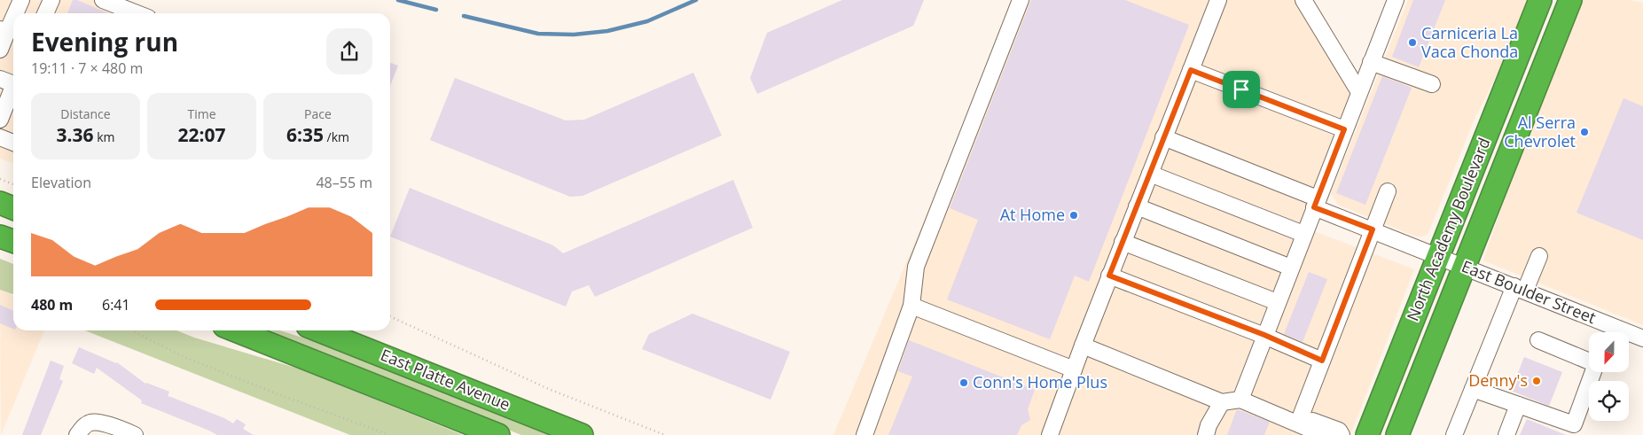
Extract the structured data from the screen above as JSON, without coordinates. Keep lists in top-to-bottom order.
{
  "streets": {
    "highway": ["North Academy Boulevard", "East Platte Avenue"],
    "street": ["East Boulder Street"]
  },
  "crossings": [
    ["North Academy Boulevard", "East Boulder Street"]
  ],
  "places": [
    "Carniceria La Vaca Chonda",
    "Al Serra Chevrolet",
    "At Home",
    "Denny's",
    "Conn's Home Plus"
  ],
  "north": "bottom",
  "page": {
    "heading": ["Evening run", "19:11 · 7 × 480 m"],
    "stats": [
      ["Distance", "3.36 km"],
      ["Time", "22:07"],
      ["Pace", "6:35 /km"]
    ],
    "chart": ["Elevation", "48–55 m"],
    "list": [
      {
        "name": "480 m",
        "note": "6:41"
      }
    ]
  }
}
